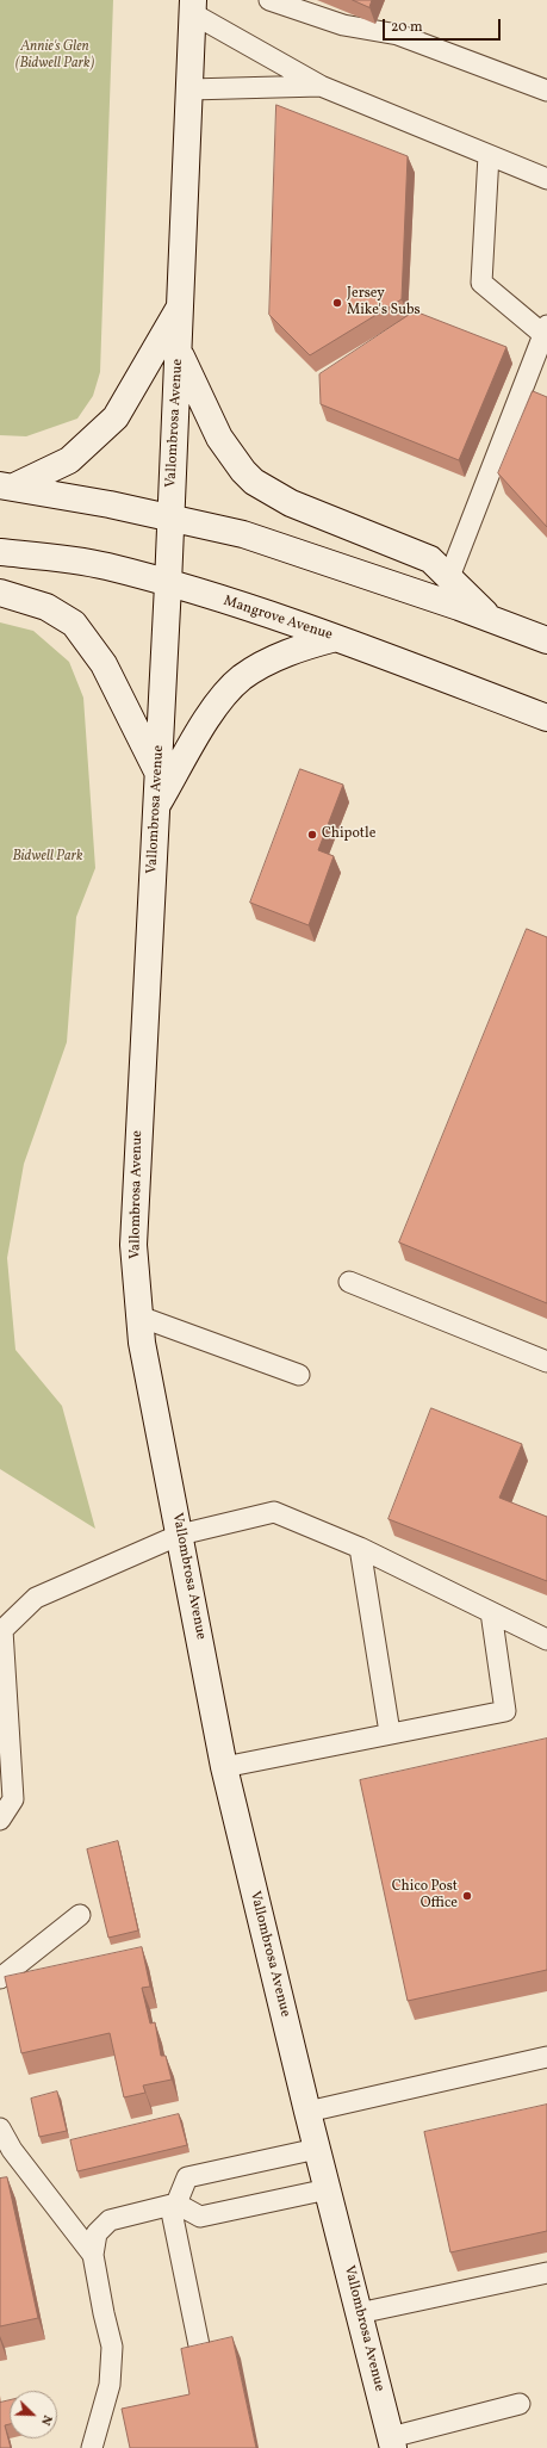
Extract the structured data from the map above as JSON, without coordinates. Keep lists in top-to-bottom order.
{
  "streets": {
    "street": ["Vallombrosa Avenue", "Mangrove Avenue"]
  },
  "crossings": [
    ["Vallombrosa Avenue", "Mangrove Avenue"]
  ],
  "parks": ["Annie's Glen (Bidwell Park)", "Bidwell Park"],
  "places": ["Jersey Mike's Subs", "Chipotle", "Chico Post Office"],
  "scale_bar": "20 m",
  "north": "bottom right"
}
